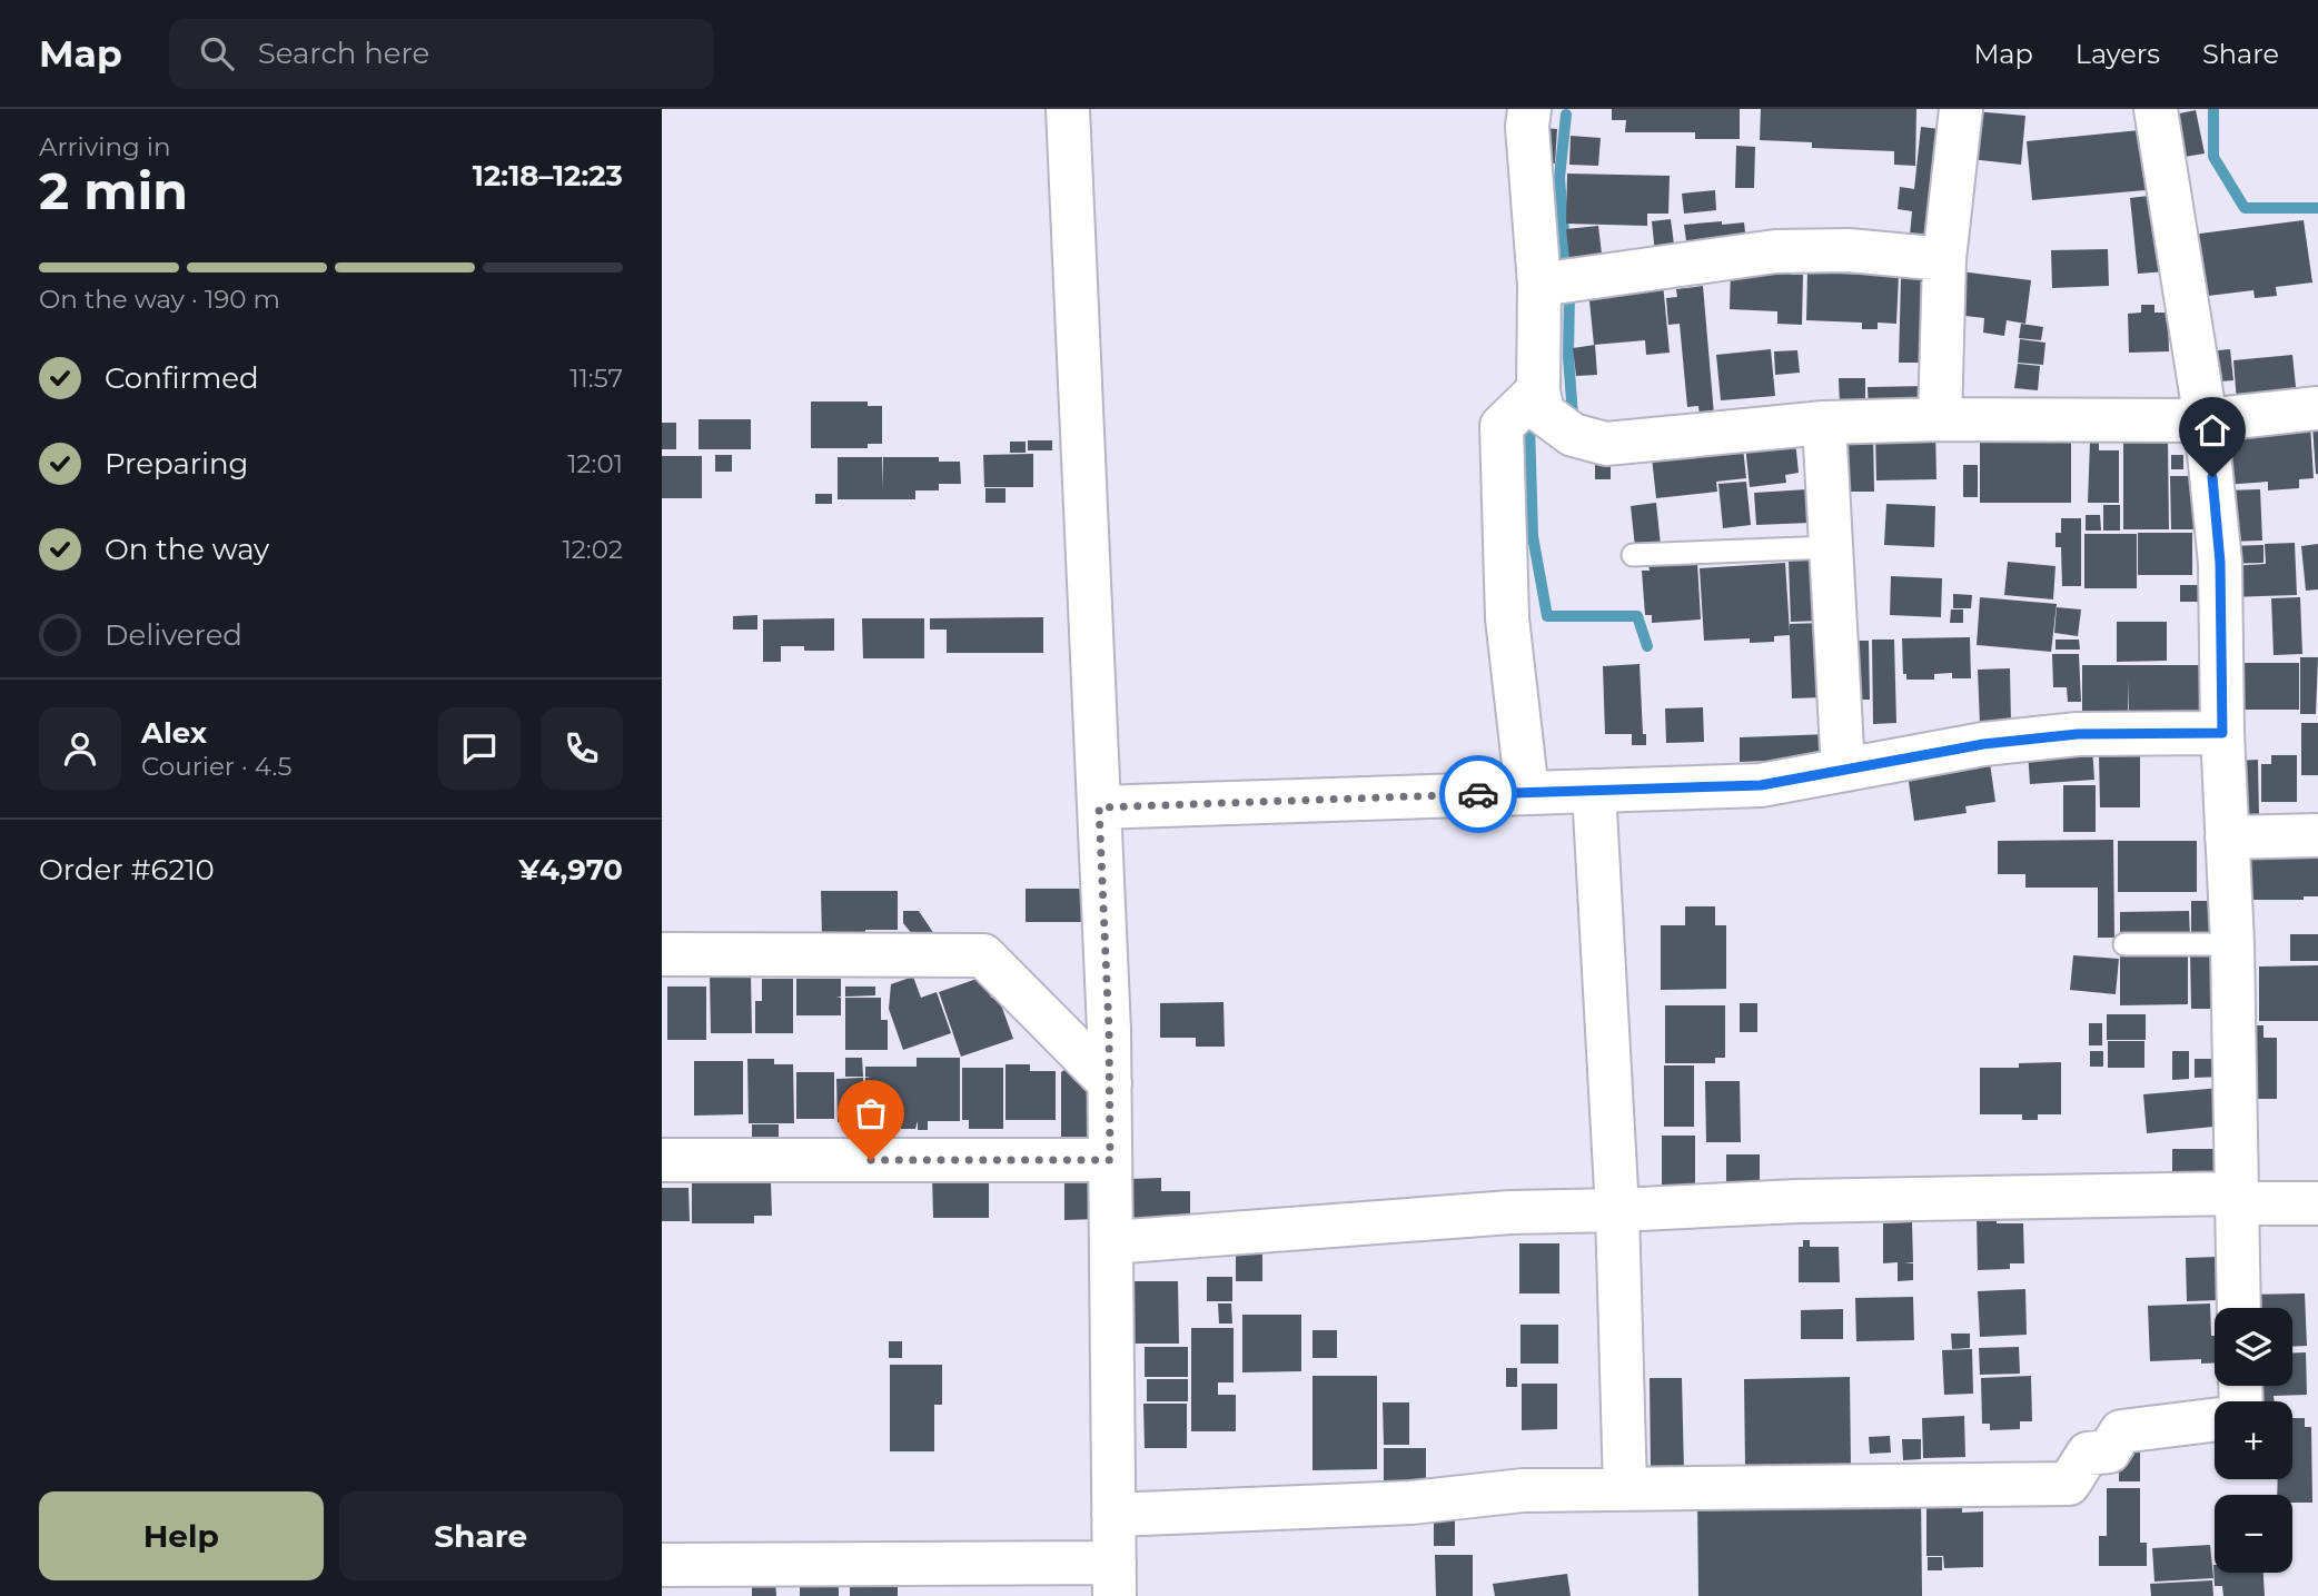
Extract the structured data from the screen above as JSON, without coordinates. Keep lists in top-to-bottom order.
{
  "page": {
    "header": "Map",
    "search": "Search here",
    "nav": ["Map", "Layers", "Share"],
    "heading": ["2 min", "Arriving in", "12:18–12:23"],
    "panel": [
      "Alex",
      "Courier · 4.5",
      "Order #6210",
      "¥4,970"
    ],
    "bar": "On the way · 190 m",
    "list": [
      ["Confirmed", "11:57"],
      ["Preparing", "12:01"],
      ["On the way", "12:02"],
      "Delivered"
    ],
    "map_buttons": ["+", "−"],
    "buttons": ["Help", "Share"]
  }
}
